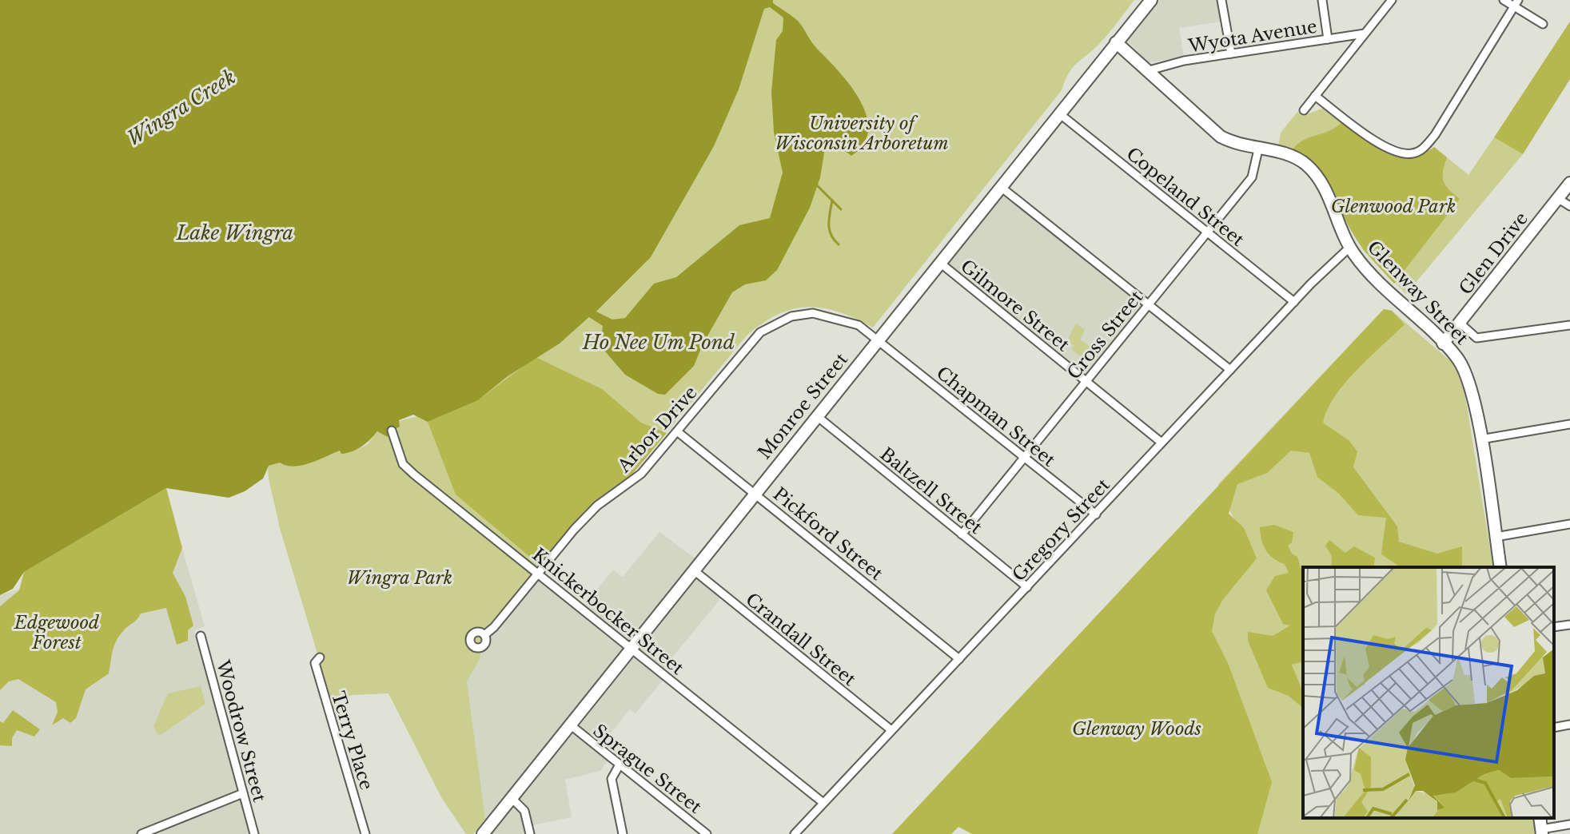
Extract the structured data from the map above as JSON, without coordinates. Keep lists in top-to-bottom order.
{
  "streets": {
    "main road": ["Glen Drive", "Glenway Street", "Monroe Street"],
    "street": [
      "Wyota Avenue",
      "Copeland Street",
      "Gilmore Street",
      "Cross Street",
      "Chapman Street",
      "Arbor Drive",
      "Baltzell Street",
      "Gregory Street",
      "Pickford Street",
      "Knickerbocker Street",
      "Crandall Street",
      "Woodrow Street",
      "Terry Place",
      "Sprague Street"
    ]
  },
  "crossings": [
    ["Wyota Avenue", "Glenway Street"],
    ["Copeland Street", "Cross Street"],
    ["Copeland Street", "Monroe Street"],
    ["Copeland Street", "Gregory Street"],
    ["Glen Drive", "Glenway Street"],
    ["Glenway Street", "Cross Street"],
    ["Glenway Street", "Monroe Street"],
    ["Glenway Street", "Gregory Street"],
    ["Gilmore Street", "Cross Street"],
    ["Gilmore Street", "Monroe Street"],
    ["Gilmore Street", "Gregory Street"],
    ["Cross Street", "Chapman Street"],
    ["Cross Street", "Baltzell Street"],
    ["Monroe Street", "Chapman Street"],
    ["Monroe Street", "Arbor Drive"],
    ["Monroe Street", "Baltzell Street"],
    ["Monroe Street", "Pickford Street"],
    ["Monroe Street", "Knickerbocker Street"],
    ["Monroe Street", "Crandall Street"],
    ["Monroe Street", "Sprague Street"],
    ["Chapman Street", "Arbor Drive"],
    ["Chapman Street", "Gregory Street"],
    ["Arbor Drive", "Pickford Street"],
    ["Arbor Drive", "Knickerbocker Street"],
    ["Baltzell Street", "Gregory Street"],
    ["Gregory Street", "Pickford Street"],
    ["Gregory Street", "Knickerbocker Street"],
    ["Gregory Street", "Crandall Street"]
  ],
  "water": ["Wingra Creek", "Lake Wingra", "Ho Nee Um Pond"],
  "parks": [
    "University of Wisconsin Arboretum",
    "Glenwood Park",
    "Wingra Park",
    "Edgewood Forest",
    "Glenway Woods"
  ]
}
